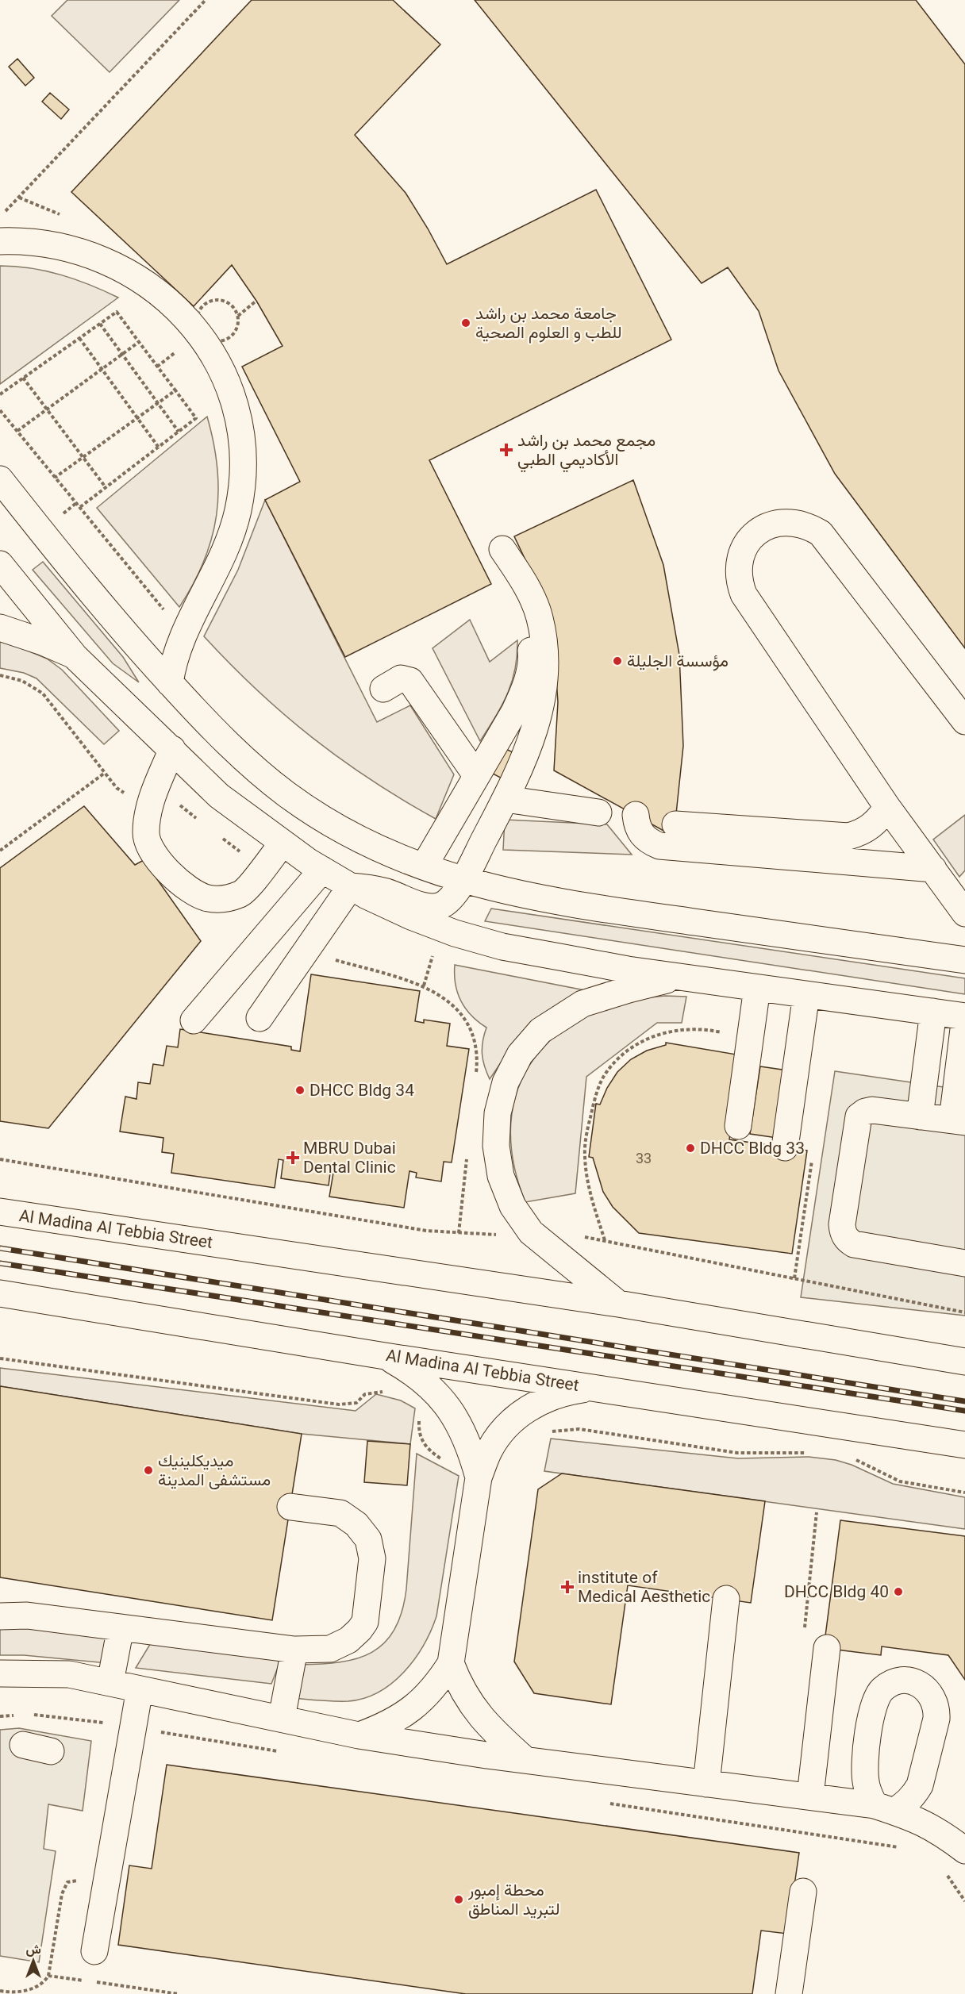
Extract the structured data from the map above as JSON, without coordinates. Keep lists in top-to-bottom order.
{
  "streets": {
    "street": ["Al Madina Al Tebbia Street"]
  },
  "places": {
    "other": [
      "جامعة محمد بن راشد للطب و العلوم الصحية",
      "مؤسسة الجليلة",
      "DHCC Bldg 34",
      "DHCC Bldg 33",
      "ميديكلينيك مستشفى المدينة",
      "DHCC Bldg 40",
      "محطة إمبور لتبريد المناطق"
    ],
    "health": ["مجمع محمد بن راشد الأكاديمي الطبي", "MBRU Dubai Dental Clinic", "institute of Medical Aesthetic"]
  },
  "house_numbers": ["33"],
  "north": "top"
}
